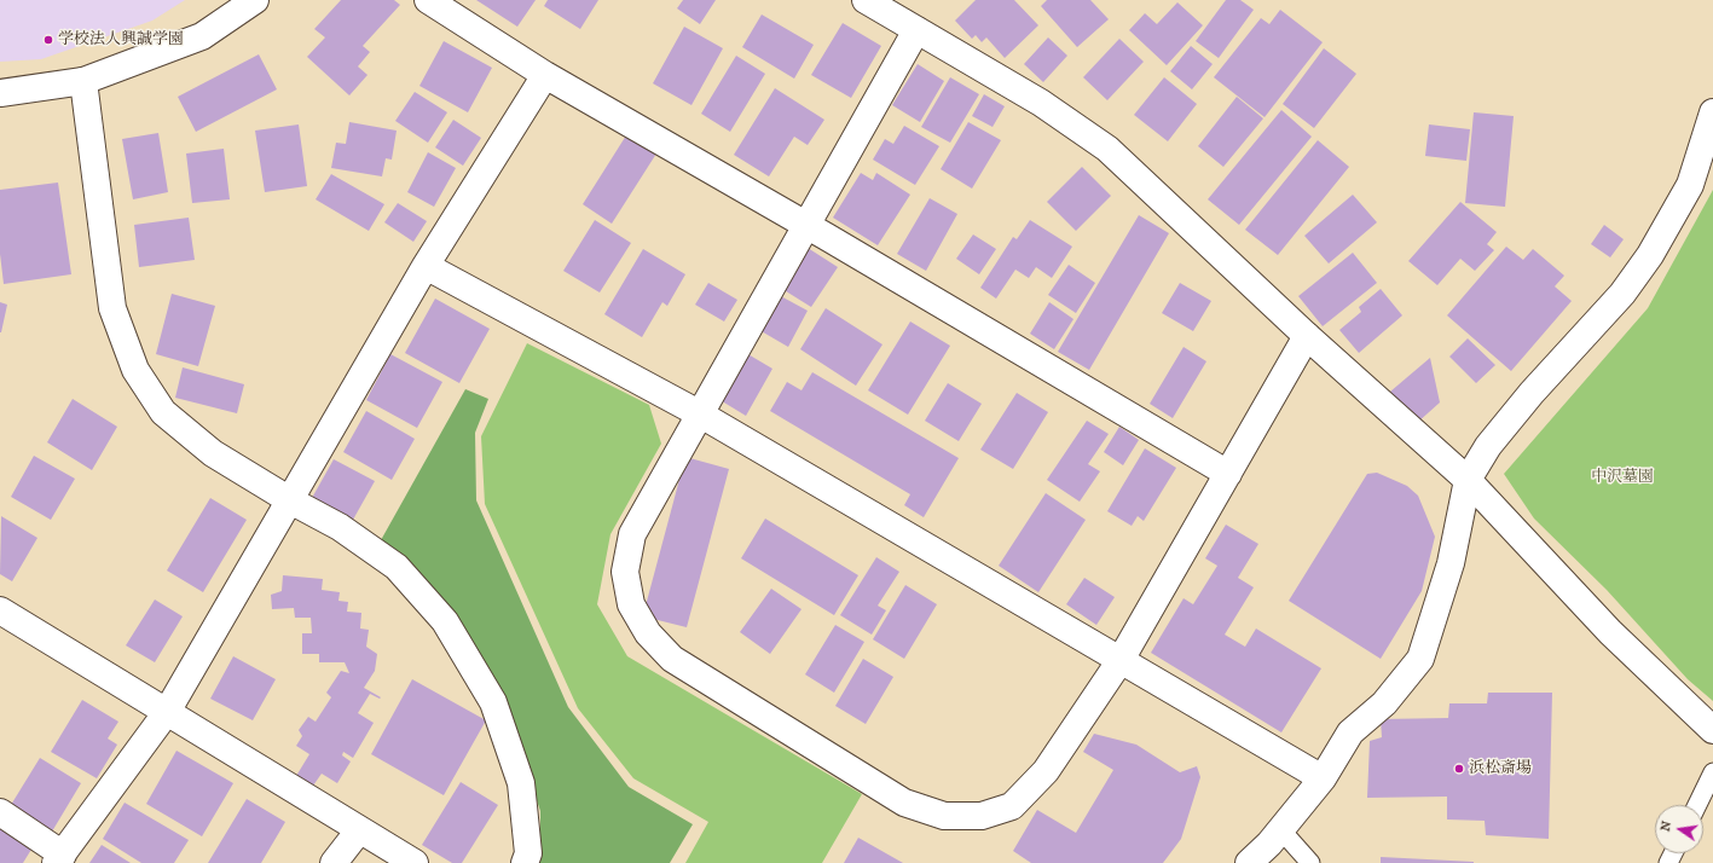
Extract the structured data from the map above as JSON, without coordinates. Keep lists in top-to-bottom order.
{
  "parks": ["中沢墓園"],
  "places": ["学校法人興誠学園", "浜松斎場"],
  "north": "left"
}
